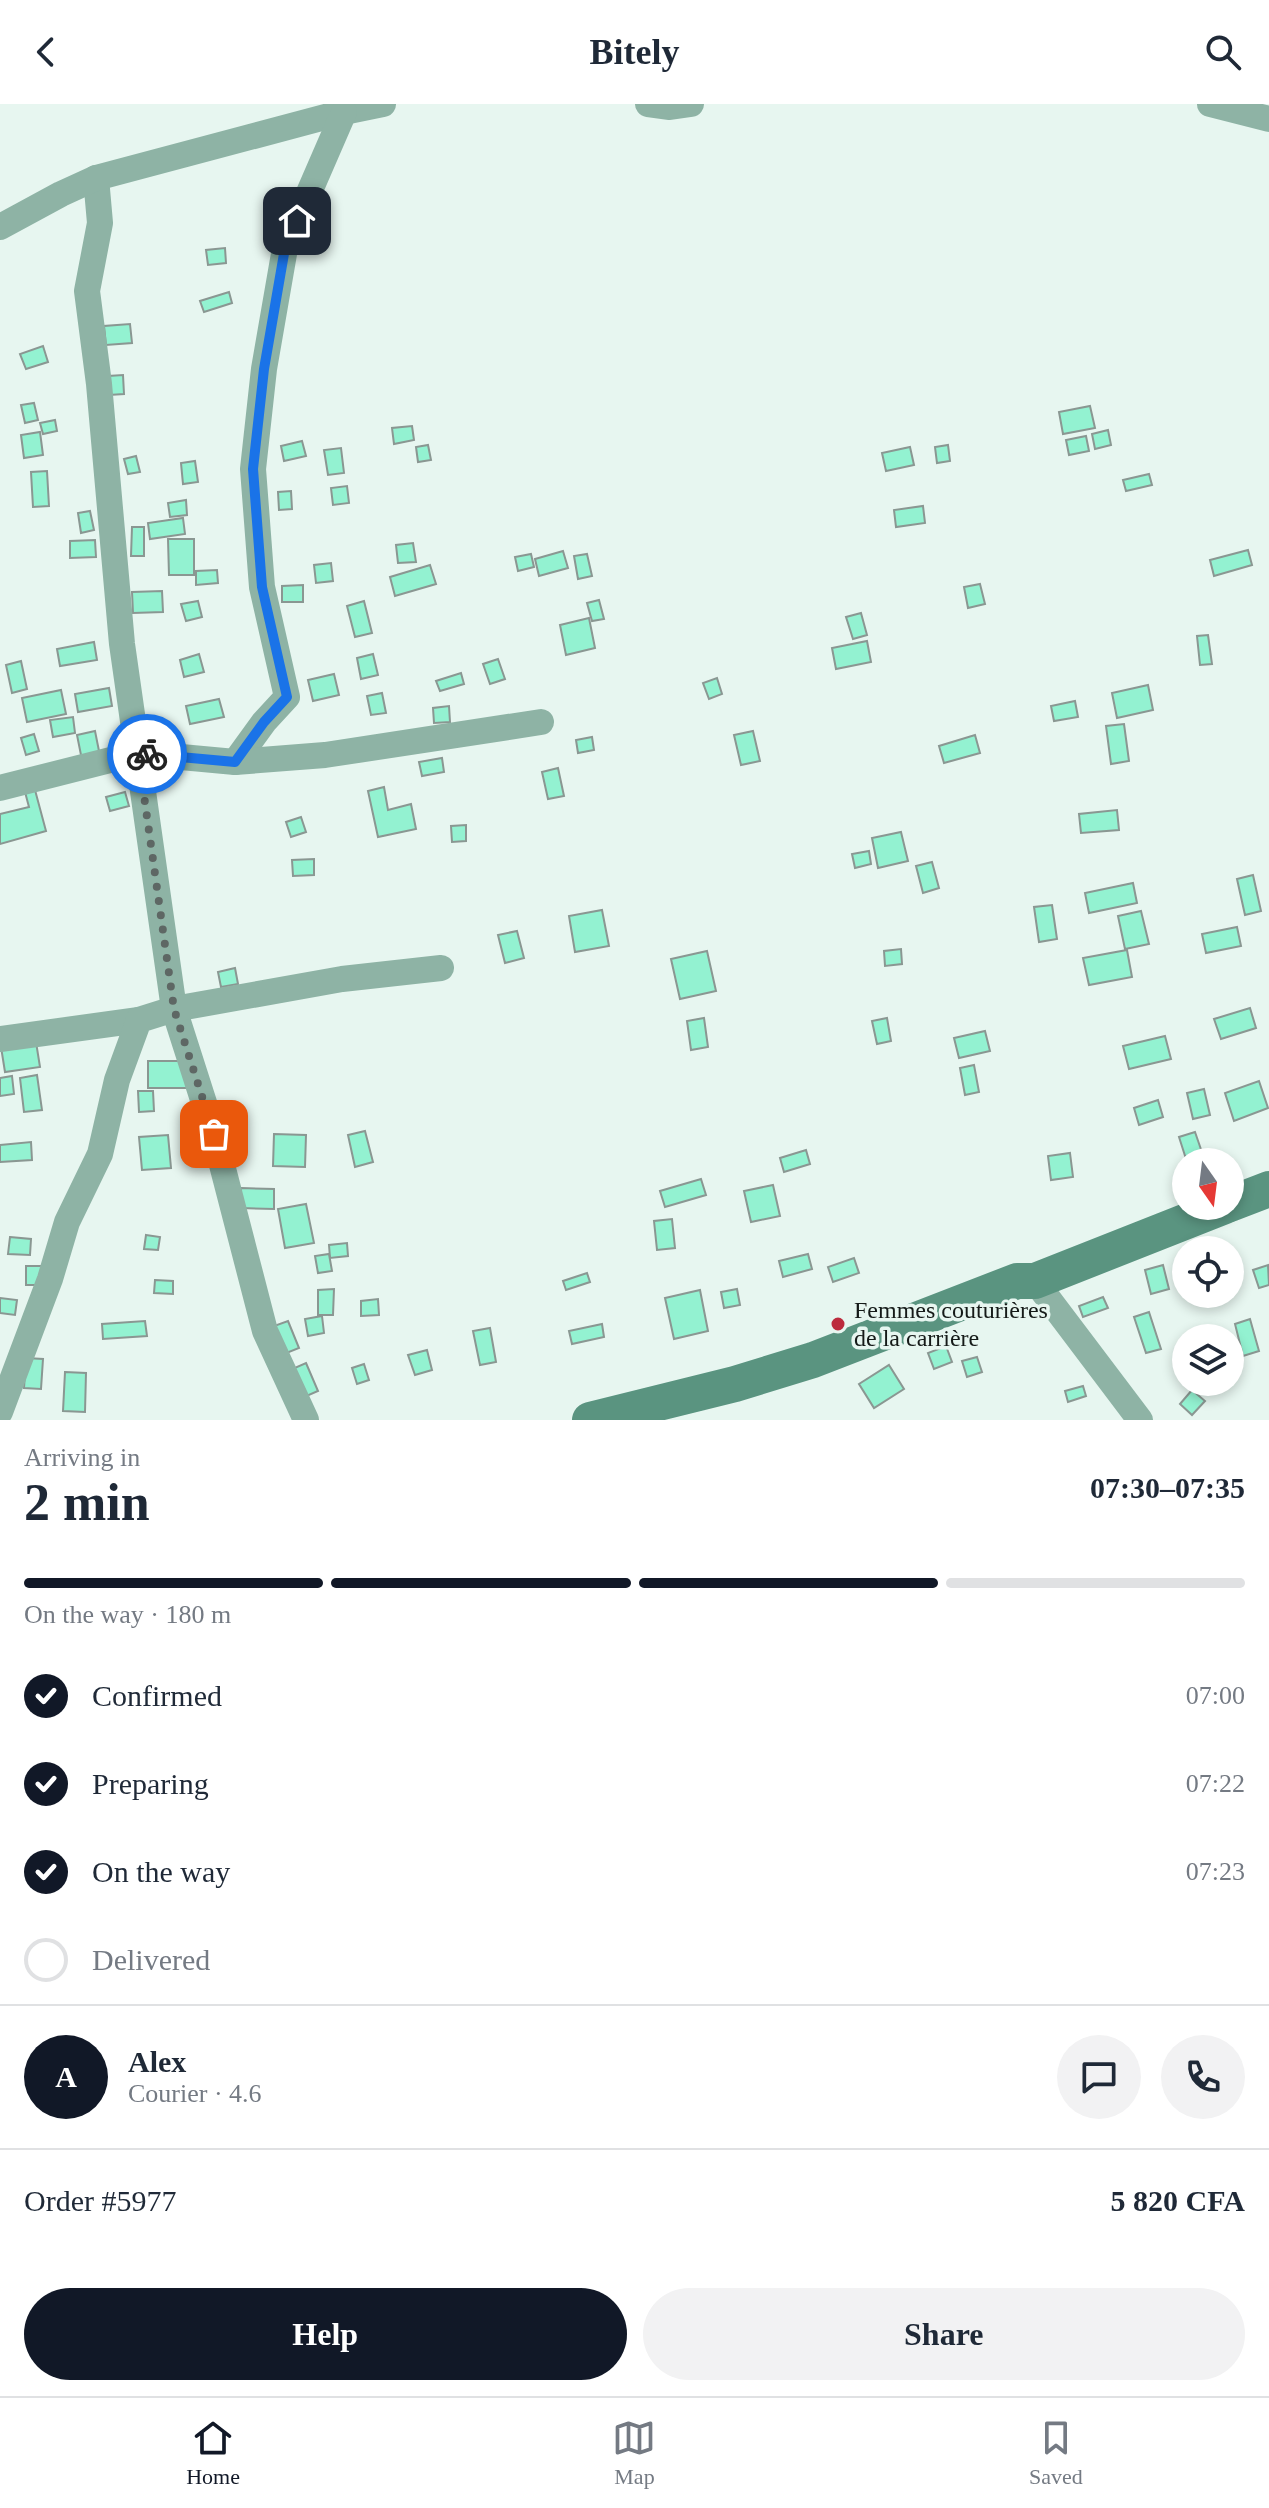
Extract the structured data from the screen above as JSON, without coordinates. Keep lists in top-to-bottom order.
{
  "places": ["Femmes couturières de la carrière"],
  "north": "bottom",
  "page": {
    "header": "Bitely",
    "heading": ["2 min", "Arriving in", "07:30–07:35"],
    "panel": [
      "Alex",
      "Courier · 4.6",
      "Order #5977",
      "5 820 CFA"
    ],
    "bar": "On the way · 180 m",
    "list": [
      ["Confirmed", "07:00"],
      ["Preparing", "07:22"],
      ["On the way", "07:23"],
      "Delivered"
    ],
    "round": "A",
    "buttons": ["Help", "Share"],
    "tabs": ["Home", "Map", "Saved"]
  }
}
